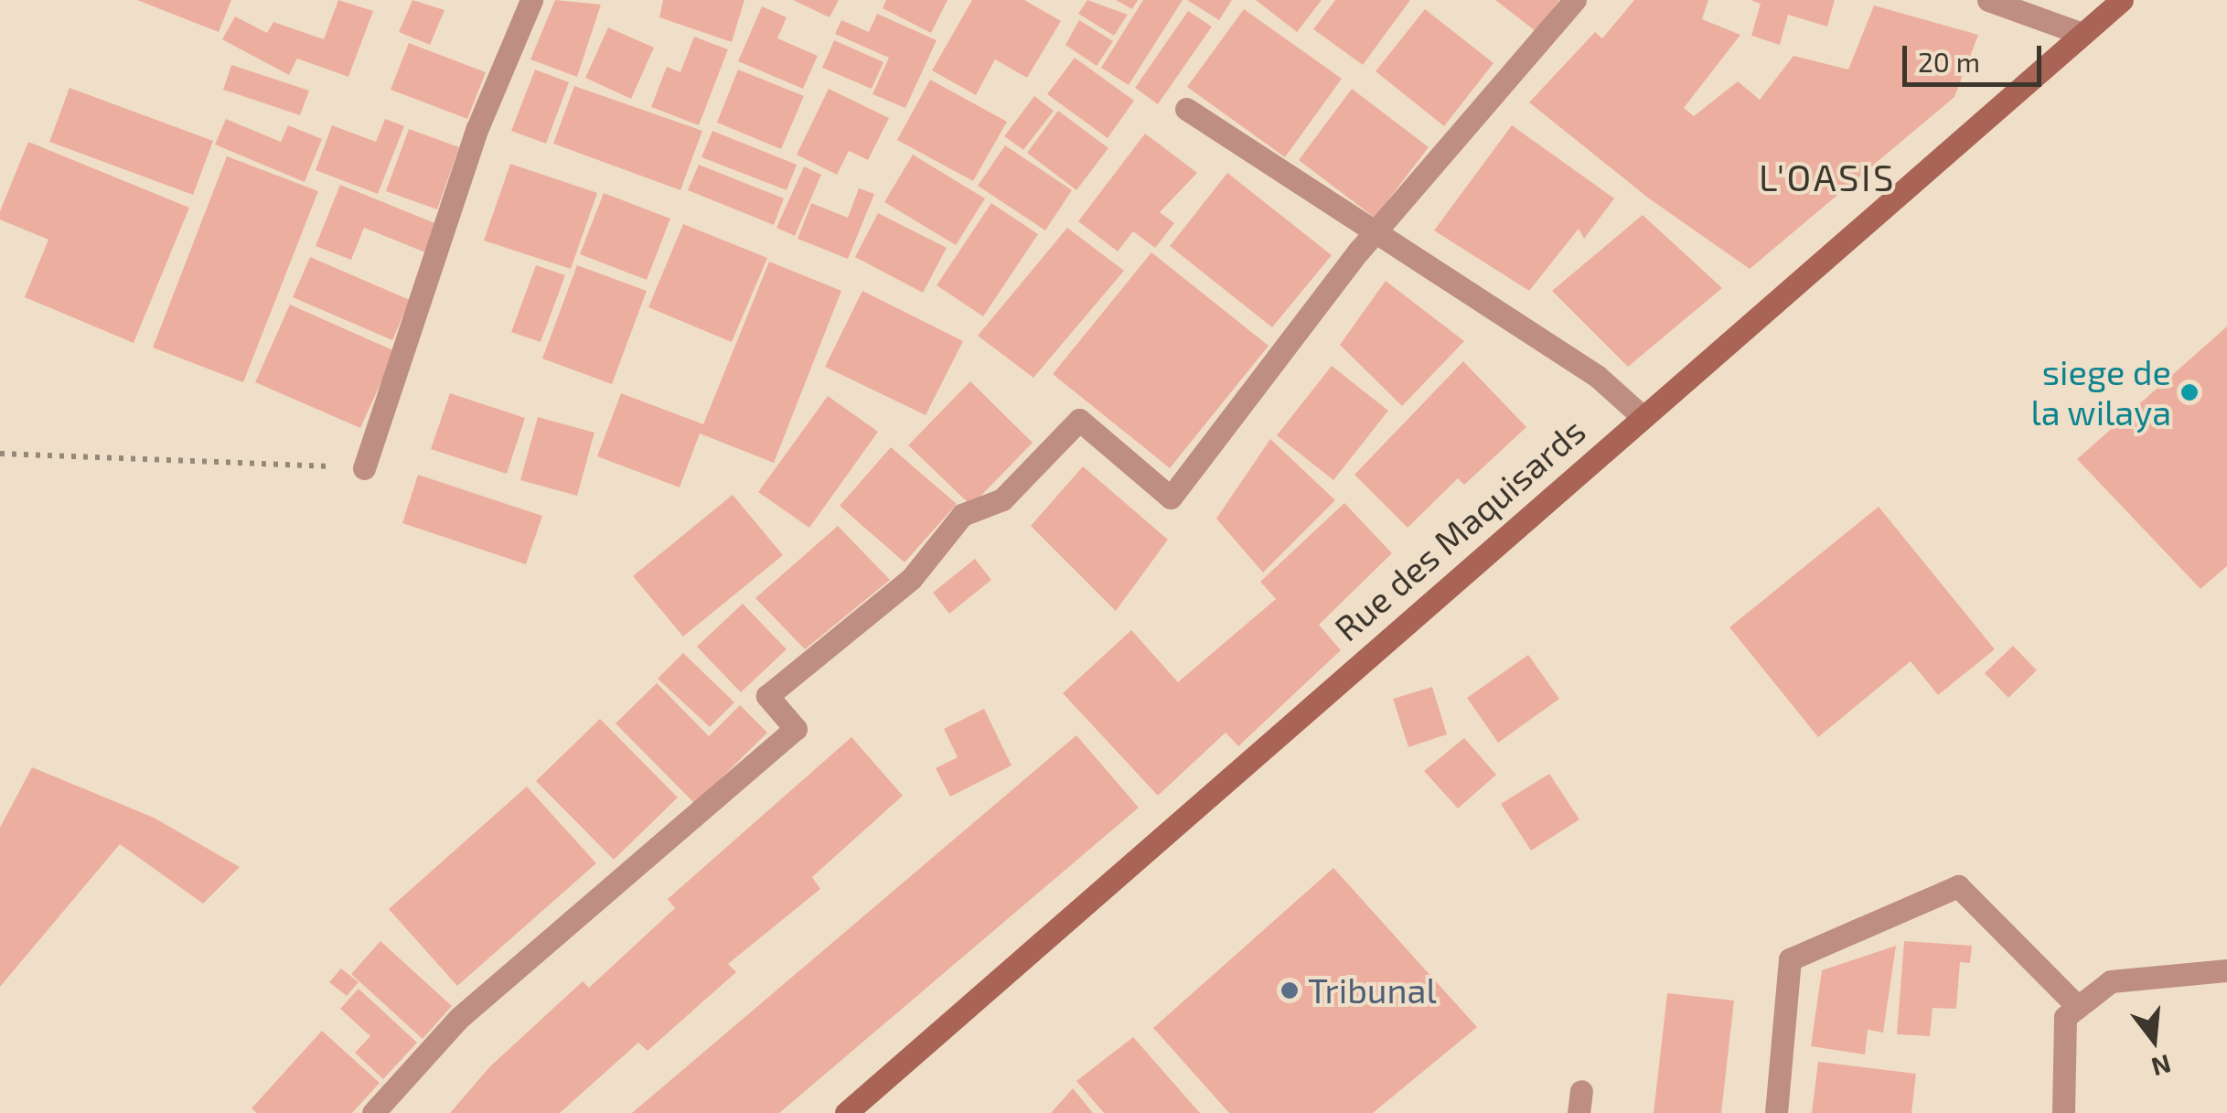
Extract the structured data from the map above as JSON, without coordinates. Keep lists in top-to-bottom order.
{
  "streets": {
    "main road": ["Rue des Maquisards"]
  },
  "districts": ["L'OASIS"],
  "places": ["siege de la wilaya", "Tribunal"],
  "scale_bar": "20 m",
  "north": "bottom"
}
